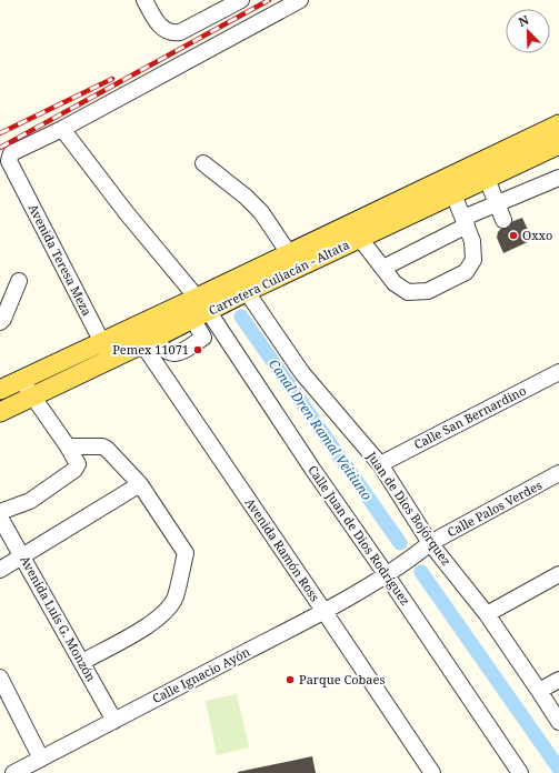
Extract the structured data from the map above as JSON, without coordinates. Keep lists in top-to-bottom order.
{
  "streets": {
    "main road": ["Carretera Culiacán - Altata"],
    "street": [
      "Avenida Teresa Meza",
      "Calle San Bernardino",
      "Juan de Dios Bojórquez",
      "Calle Palos Verdes",
      "Calle Juan de Dios Rodríguez",
      "Avenida Ramón Ross",
      "Avenida Luis G. Monzón",
      "Calle Ignacio Ayón"
    ]
  },
  "crossings": [
    ["Avenida Teresa Meza", "Carretera Culiacán - Altata"],
    ["Avenida Teresa Meza", "Calle Juan de Dios Rodríguez"],
    ["Carretera Culiacán - Altata", "Juan de Dios Bojórquez"],
    ["Carretera Culiacán - Altata", "Calle Juan de Dios Rodríguez"],
    ["Carretera Culiacán - Altata", "Avenida Ramón Ross"],
    ["Calle San Bernardino", "Juan de Dios Bojórquez"],
    ["Juan de Dios Bojórquez", "Calle Palos Verdes"],
    ["Calle Palos Verdes", "Calle Juan de Dios Rodríguez"],
    ["Calle Palos Verdes", "Calle Ignacio Ayón"],
    ["Calle Juan de Dios Rodríguez", "Calle Ignacio Ayón"],
    ["Avenida Ramón Ross", "Calle Ignacio Ayón"],
    ["Avenida Luis G. Monzón", "Calle Ignacio Ayón"]
  ],
  "water": ["Canal Dren Ramal Veitiuno"],
  "places": ["Oxxo", "Pemex 11071", "Parque Cobaes"],
  "north": "top left"
}
